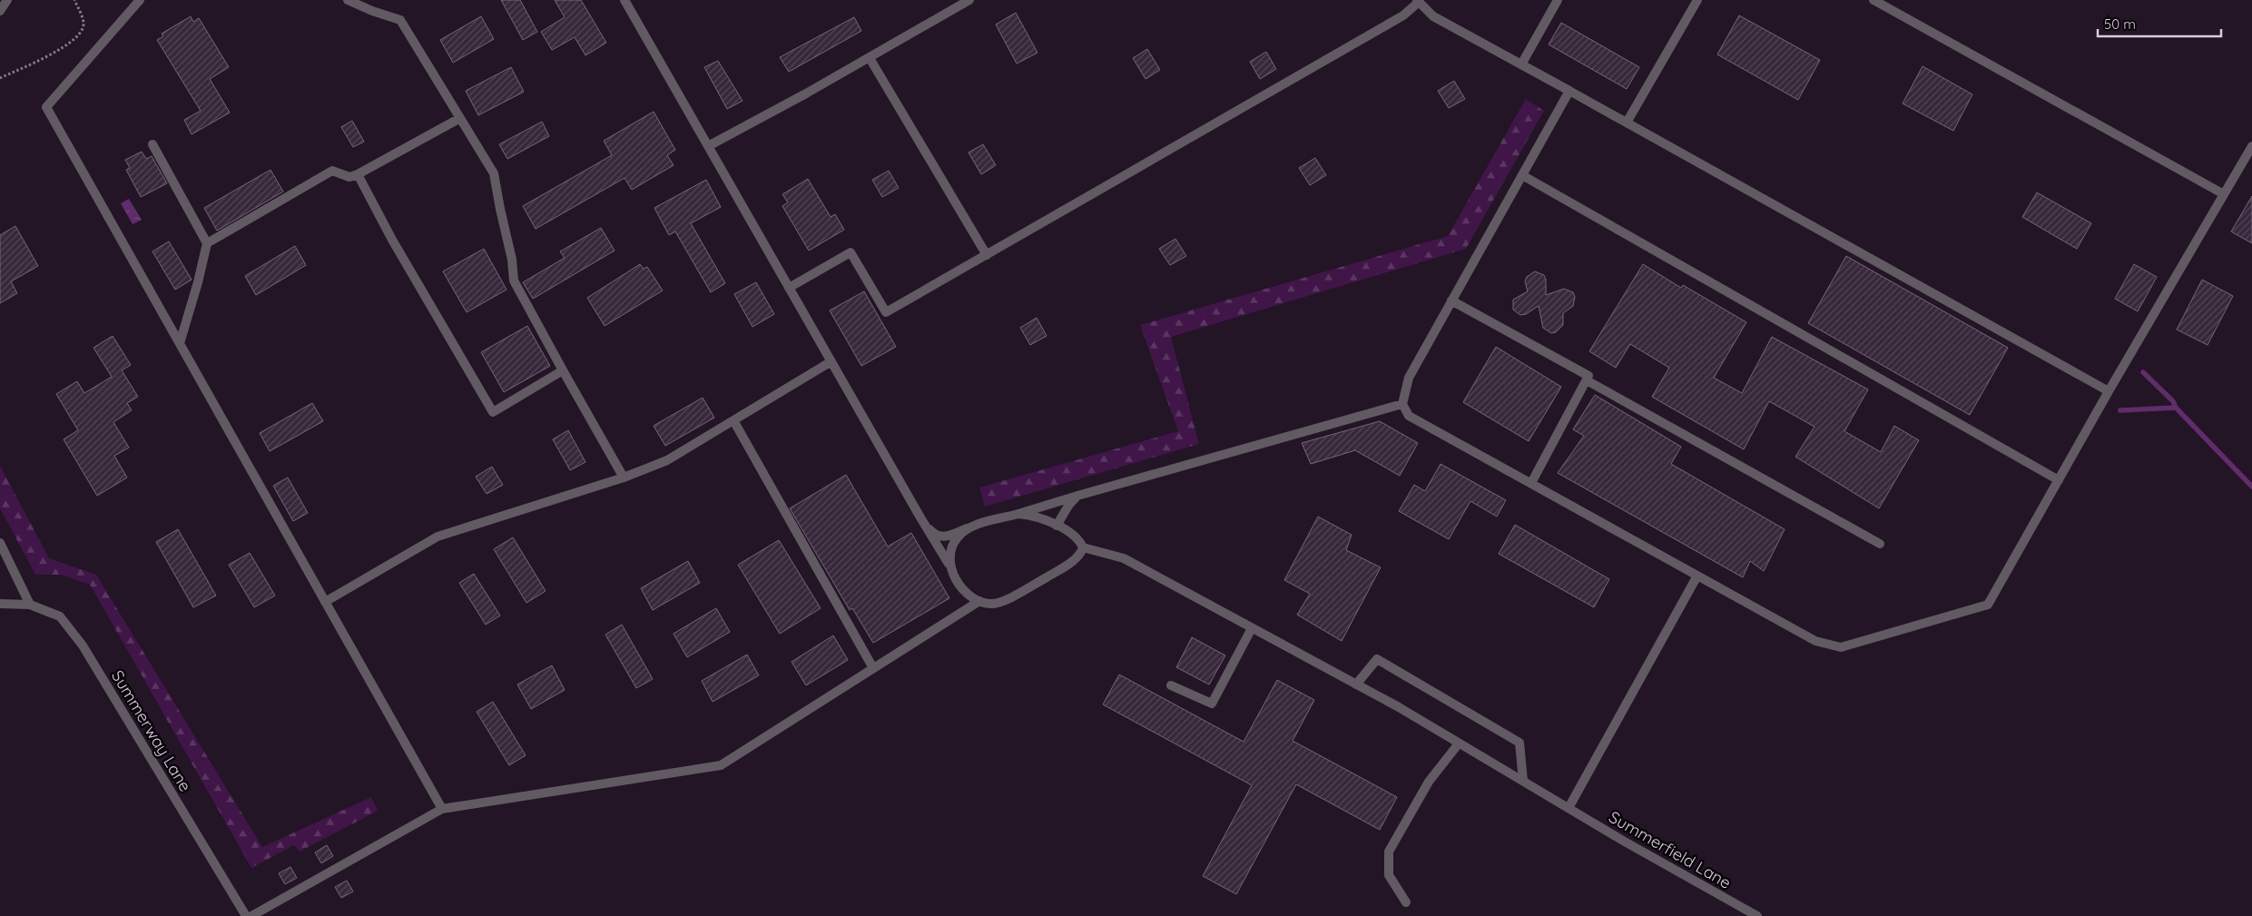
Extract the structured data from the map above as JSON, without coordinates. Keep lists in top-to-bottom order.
{
  "streets": {
    "street": ["Summerway Lane", "Summerfield Lane"]
  },
  "scale_bar": "50 m"
}
